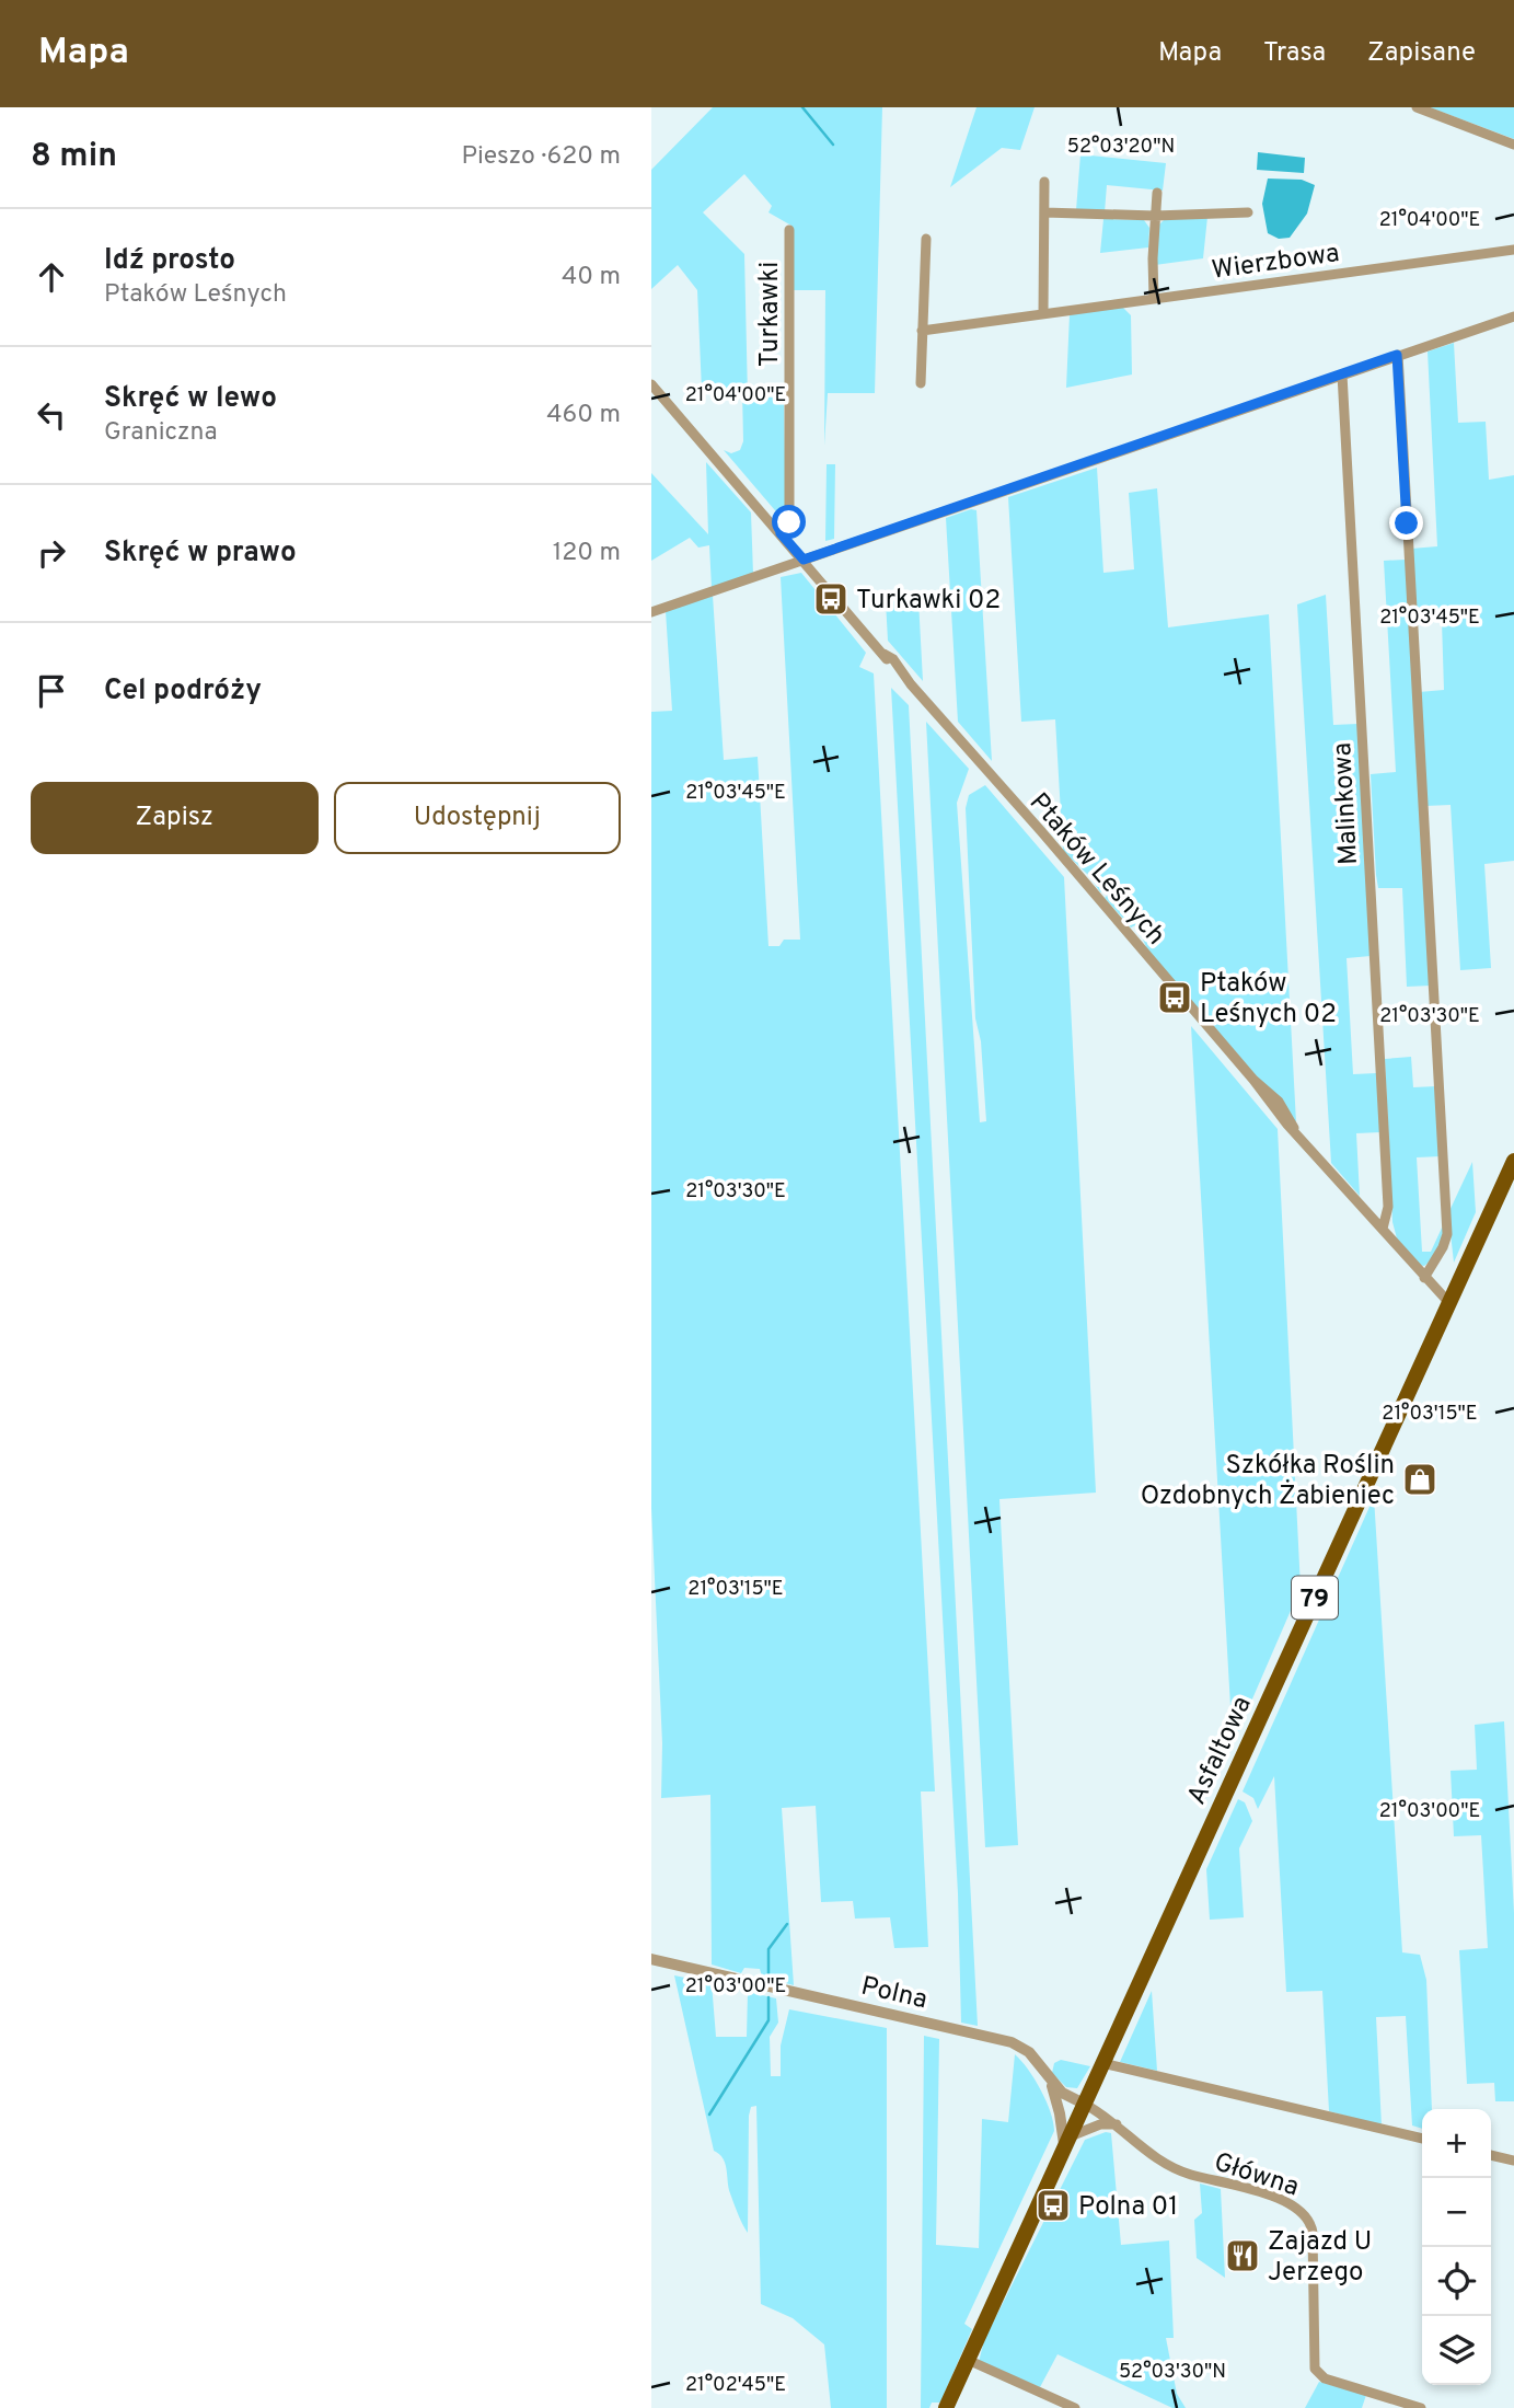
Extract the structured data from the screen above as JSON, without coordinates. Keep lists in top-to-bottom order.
{
  "streets": {
    "main road": ["79", "Asfaltowa"],
    "street": [
      "Wierzbowa",
      "Turkawki",
      "Malinkowa",
      "Ptaków Leśnych",
      "Polna",
      "Główna"
    ]
  },
  "crossings": [
    ["Turkawki", "Ptaków Leśnych"],
    ["Malinkowa", "Ptaków Leśnych"],
    ["Ptaków Leśnych", "Asfaltowa"],
    ["79", "Asfaltowa"],
    ["Asfaltowa", "Polna"],
    ["Asfaltowa", "Główna"],
    ["Polna", "Główna"]
  ],
  "places": {
    "bus stop": ["Turkawki 02", "Ptaków Leśnych 02", "Polna 01"],
    "shop": ["Szkółka Roślin Ozdobnych Żabieniec"],
    "restaurant": ["Zajazd U Jerzego"]
  },
  "page": {
    "header": "Mapa",
    "nav": ["Mapa", "Trasa", "Zapisane"],
    "heading": ["8 min", "Pieszo · 620 m"],
    "list": [
      ["Idź prosto", "Ptaków Leśnych", "40 m"],
      ["Skręć w lewo", "Graniczna", "460 m"],
      ["Skręć w prawo", "120 m"],
      "Cel podróży"
    ],
    "buttons": ["Zapisz", "Udostępnij"],
    "map_buttons": ["+", "−"]
  },
  "coordinates": [
    "52°03'20\"N",
    "21°04'00\"E",
    "21°03'45\"E",
    "21°03'30\"E",
    "21°03'15\"E",
    "21°03'00\"E",
    "52°03'30\"N",
    "21°02'45\"E"
  ]
}
